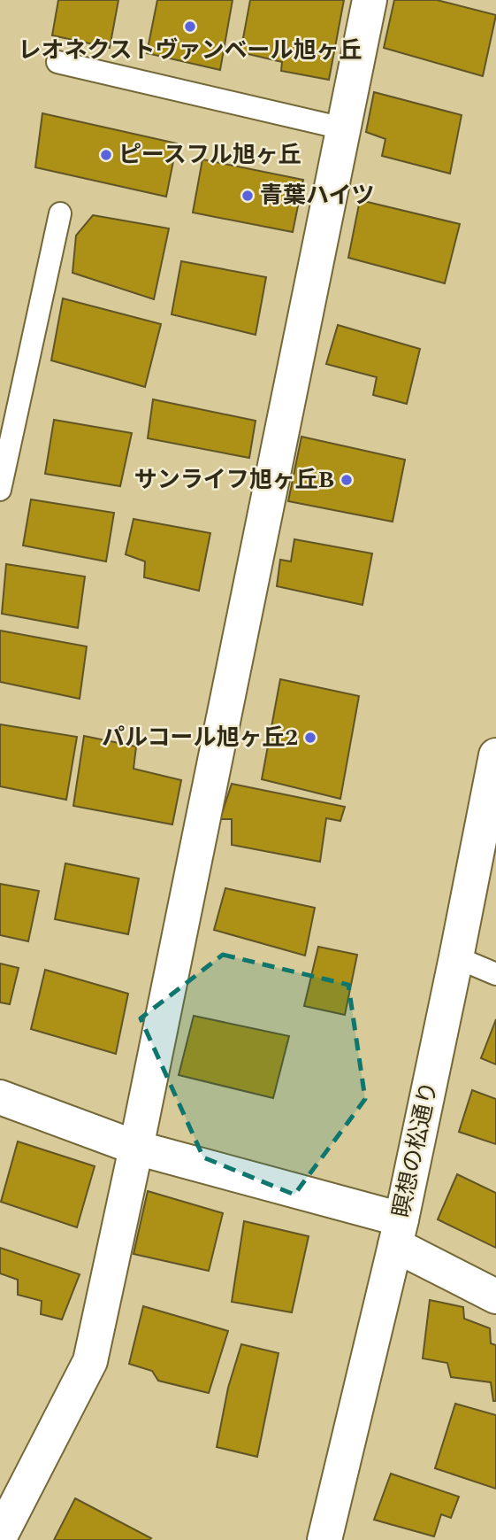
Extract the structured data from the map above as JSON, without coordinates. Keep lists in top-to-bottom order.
{
  "streets": {
    "street": ["瞑想の松通り"]
  },
  "places": [
    "レオネクストヴァンベール旭ヶ丘",
    "ピースフル旭ヶ丘",
    "青葉ハイツ",
    "サンライフ旭ヶ丘B",
    "パルコール旭ヶ丘2"
  ]
}
